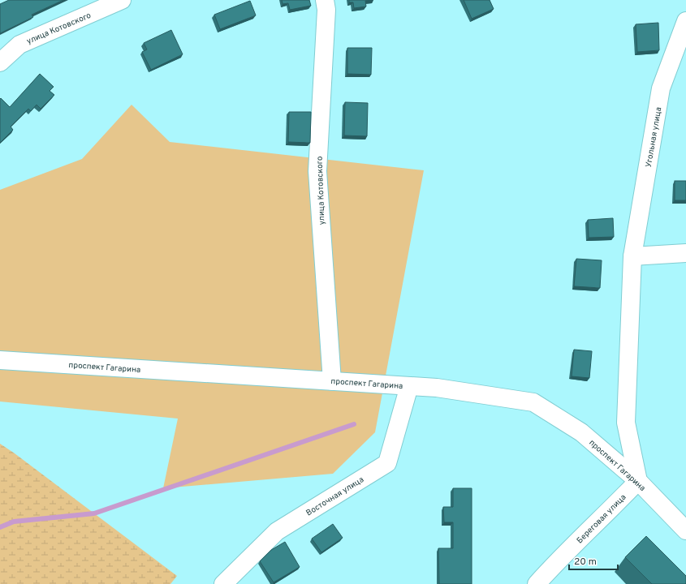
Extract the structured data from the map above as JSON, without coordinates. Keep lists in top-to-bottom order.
{
  "streets": {
    "street": [
      "улица Котовского",
      "Угольная улица",
      "проспект Гагарина",
      "Восточная улица",
      "Береговая улица"
    ]
  },
  "crossings": [
    ["улица Котовского", "проспект Гагарина"],
    ["Угольная улица", "проспект Гагарина"],
    ["Угольная улица", "Береговая улица"],
    ["проспект Гагарина", "Восточная улица"],
    ["проспект Гагарина", "Береговая улица"]
  ],
  "scale_bar": "20 m"
}
